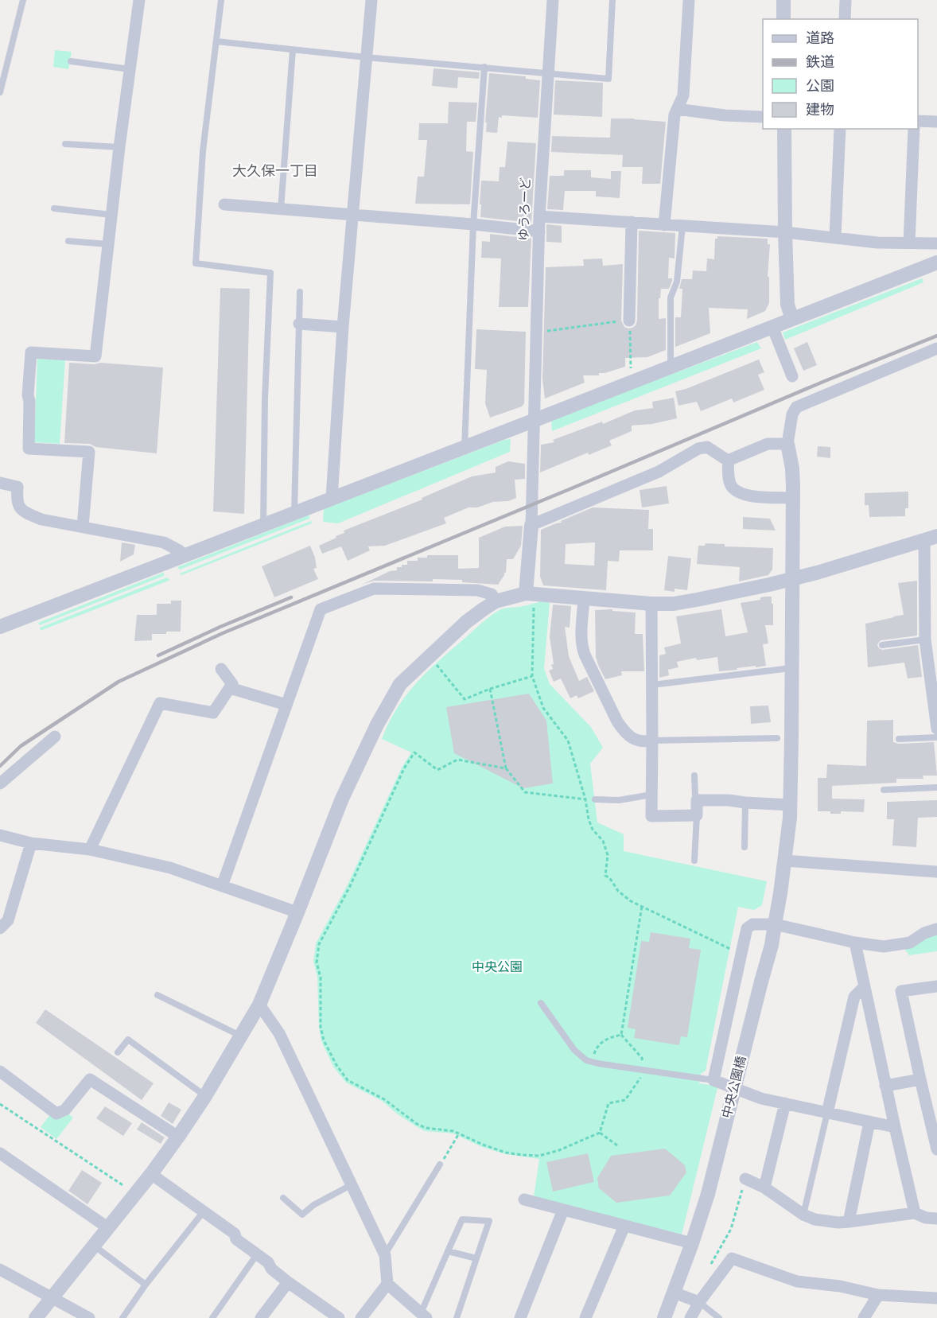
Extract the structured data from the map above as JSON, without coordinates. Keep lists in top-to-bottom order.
{
  "streets": {
    "street": ["ゆうろーど", "中央公園橋"]
  },
  "districts": ["大久保一丁目"],
  "parks": ["中央公園"],
  "legend": [
    "道路",
    "鉄道",
    "公園",
    "建物"
  ]
}
